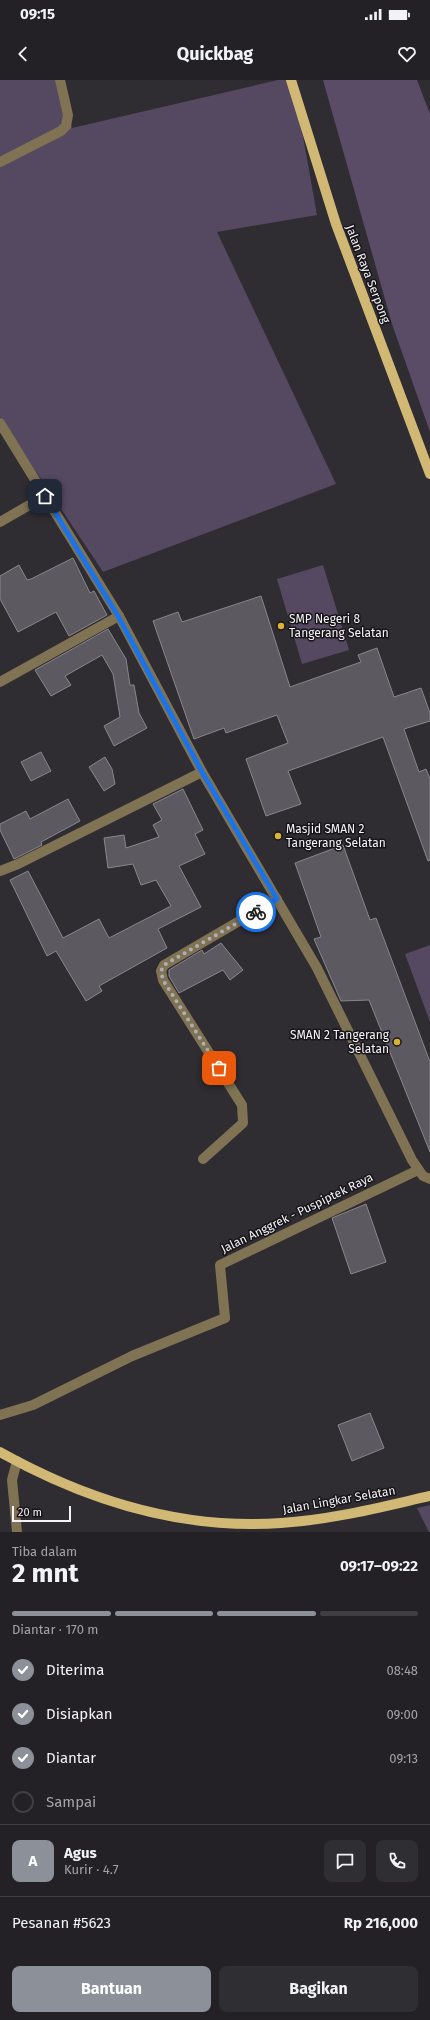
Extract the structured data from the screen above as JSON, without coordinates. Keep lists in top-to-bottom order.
{
  "streets": {
    "main road": ["Jalan Raya Serpong", "Jalan Lingkar Selatan"],
    "street": ["Jalan Anggrek - Puspiptek Raya"]
  },
  "places": ["SMP Negeri 8 Tangerang Selatan", "Masjid SMAN 2 Tangerang Selatan", "SMAN 2 Tangerang Selatan"],
  "scale_bar": "20 m",
  "page": {
    "status": "09:15",
    "header": "Quickbag",
    "scale": "20 m",
    "heading": ["2 mnt", "Tiba dalam", "09:17–09:22"],
    "panel": [
      "Agus",
      "Kurir · 4.7",
      "Pesanan #5623",
      "Rp 216,000"
    ],
    "bar": "Diantar · 170 m",
    "list": [
      ["Diterima", "08:48"],
      ["Disiapkan", "09:00"],
      ["Diantar", "09:13"],
      "Sampai"
    ],
    "round": "A",
    "buttons": ["Bantuan", "Bagikan"]
  }
}
